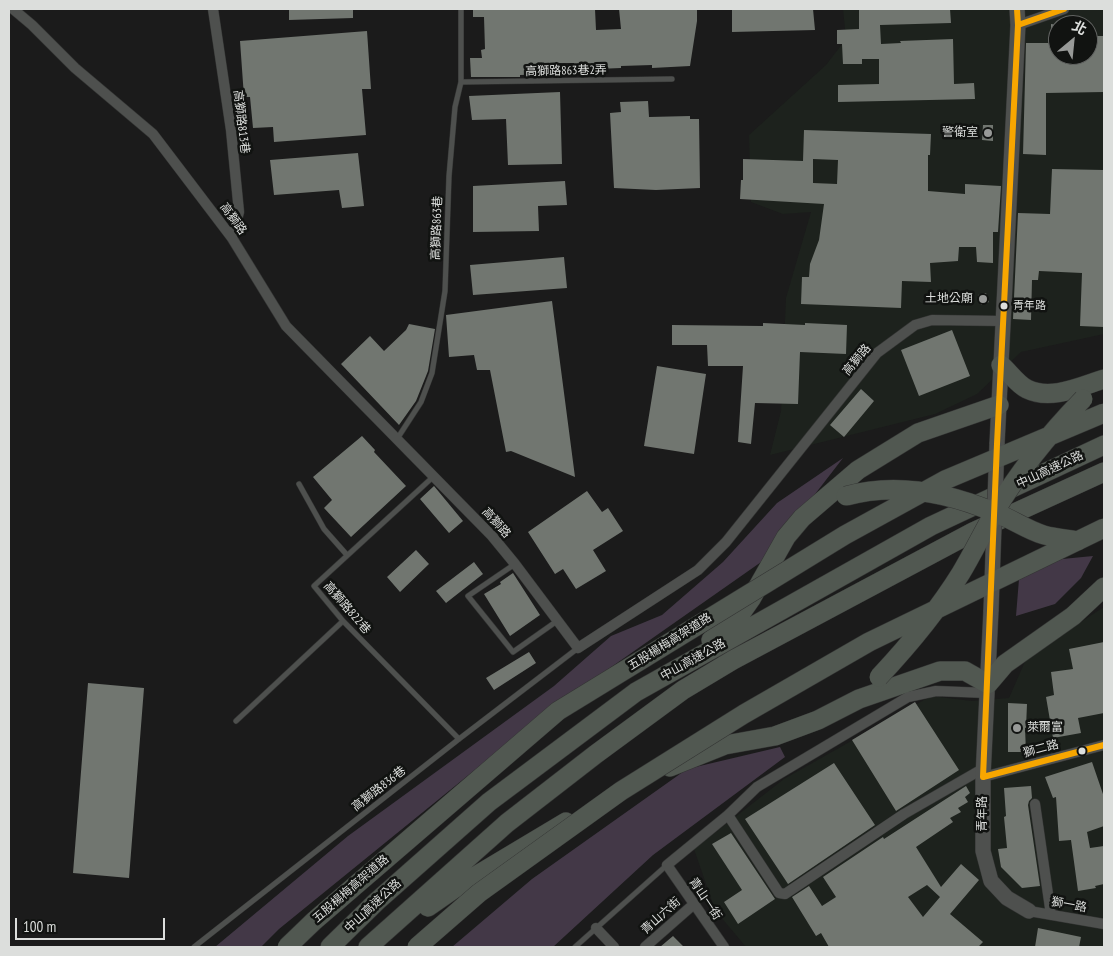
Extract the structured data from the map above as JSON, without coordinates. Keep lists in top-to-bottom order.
{
  "streets": {
    "highway": ["中山高速公路", "五股楊梅高架道路"],
    "street": [
      "高獅路813巷",
      "高獅路",
      "獅二路",
      "青年路",
      "青山一街",
      "獅一路",
      "青山六街"
    ],
    "lane": [
      "高獅路863巷2弄",
      "高獅路863巷",
      "高獅路822巷",
      "高獅路836巷"
    ]
  },
  "crossings": [
    ["高獅路863巷2弄", "高獅路863巷"],
    ["高獅路813巷", "高獅路"],
    ["高獅路", "高獅路863巷"],
    ["高獅路", "高獅路822巷"],
    ["高獅路", "高獅路836巷"],
    ["高獅路", "青年路"],
    ["高獅路822巷", "高獅路836巷"],
    ["獅二路", "青年路"],
    ["青年路", "獅一路"],
    ["青山一街", "青山六街"]
  ],
  "places": [
    "警衛室",
    "土地公廟",
    "青年路",
    "萊爾富"
  ],
  "scale_bar": "100 m",
  "north": "top right"
}
